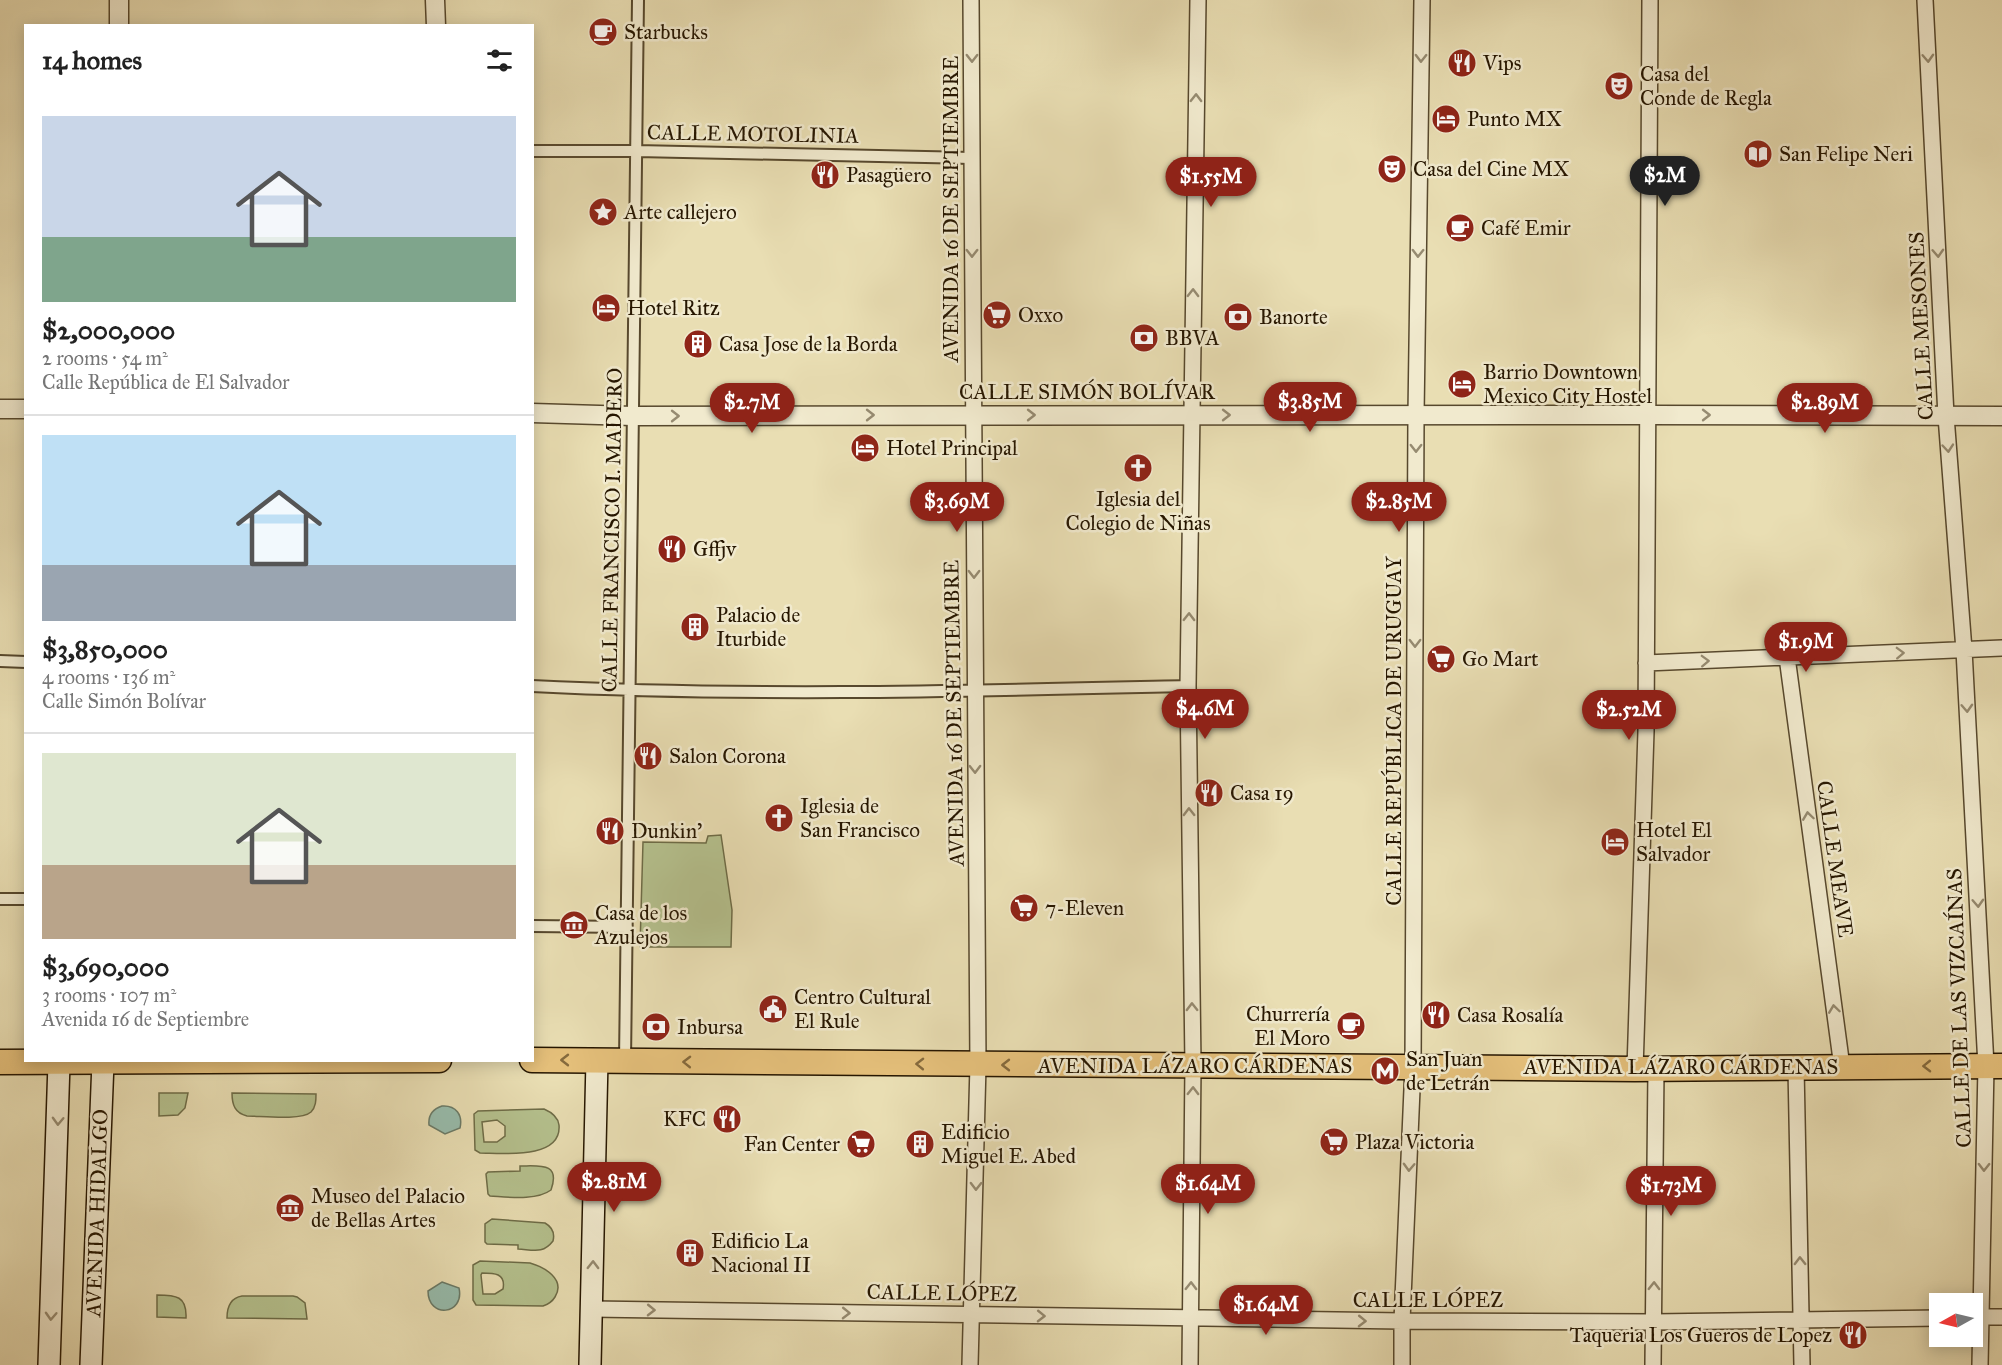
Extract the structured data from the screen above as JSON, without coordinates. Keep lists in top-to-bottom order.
{
  "streets": {
    "main road": ["AVENIDA LÁZARO CÁRDENAS", "AVENIDA HIDALGO"],
    "street": [
      "CALLE MOTOLINIA",
      "AVENIDA 16 DE SEPTIEMBRE",
      "CALLE MESONES",
      "CALLE SIMÓN BOLÍVAR",
      "CALLE FRANCISCO I. MADERO",
      "CALLE REPÚBLICA DE URUGUAY",
      "CALLE MEAVE",
      "CALLE DE LAS VIZCAÍNAS",
      "CALLE LÓPEZ"
    ]
  },
  "crossings": [
    ["CALLE MOTOLINIA", "AVENIDA 16 DE SEPTIEMBRE"],
    ["CALLE MOTOLINIA", "CALLE FRANCISCO I. MADERO"],
    ["AVENIDA 16 DE SEPTIEMBRE", "CALLE SIMÓN BOLÍVAR"],
    ["AVENIDA 16 DE SEPTIEMBRE", "AVENIDA LÁZARO CÁRDENAS"],
    ["AVENIDA 16 DE SEPTIEMBRE", "CALLE LÓPEZ"],
    ["CALLE MESONES", "CALLE SIMÓN BOLÍVAR"],
    ["CALLE MESONES", "CALLE DE LAS VIZCAÍNAS"],
    ["CALLE SIMÓN BOLÍVAR", "CALLE FRANCISCO I. MADERO"],
    ["CALLE SIMÓN BOLÍVAR", "CALLE REPÚBLICA DE URUGUAY"],
    ["CALLE FRANCISCO I. MADERO", "AVENIDA LÁZARO CÁRDENAS"],
    ["CALLE REPÚBLICA DE URUGUAY", "AVENIDA LÁZARO CÁRDENAS"],
    ["CALLE REPÚBLICA DE URUGUAY", "CALLE LÓPEZ"],
    ["CALLE MEAVE", "AVENIDA LÁZARO CÁRDENAS"],
    ["CALLE DE LAS VIZCAÍNAS", "AVENIDA LÁZARO CÁRDENAS"]
  ],
  "one_way": [
    "AVENIDA 16 DE SEPTIEMBRE",
    "CALLE MESONES",
    "CALLE SIMÓN BOLÍVAR",
    "CALLE REPÚBLICA DE URUGUAY",
    "CALLE MEAVE",
    "CALLE DE LAS VIZCAÍNAS",
    "AVENIDA LÁZARO CÁRDENAS",
    "CALLE LÓPEZ"
  ],
  "places": {
    "cafe": ["Starbucks", "Café Emir", "Churrería El Moro"],
    "restaurant": [
      "Vips",
      "Pasagüero",
      "Gffjv",
      "Salon Corona",
      "Casa 19",
      "Dunkin'",
      "Casa Rosalía",
      "KFC",
      "Taqueria Los Gueros de Lopez"
    ],
    "theatre": ["Casa del Conde de Regla", "Casa del Cine MX"],
    "hotel": [
      "Punto MX",
      "Hotel Ritz",
      "Barrio Downtown Mexico City Hostel",
      "Hotel Principal",
      "Hotel El Salvador"
    ],
    "library": ["San Felipe Neri"],
    "place": ["Arte callejero"],
    "supermarket": [
      "Oxxo",
      "Go Mart",
      "7-Eleven",
      "Plaza Victoria",
      "Fan Center"
    ],
    "bank": ["Banorte", "BBVA", "Inbursa"],
    "building": [
      "Casa Jose de la Borda",
      "Palacio de Iturbide",
      "Edificio Miguel E. Abed",
      "Edificio La Nacional II"
    ],
    "church": ["Iglesia del Colegio de Niñas", "Iglesia de San Francisco"],
    "museum": ["Casa de los Azulejos", "Museo del Palacio de Bellas Artes"],
    "public building": ["Centro Cultural El Rule"],
    "metro station": ["San Juan de Letrán"]
  },
  "north": "left",
  "page": {
    "heading": "14 homes",
    "list": [
      {
        "name": "$2,000,000",
        "note": "2 rooms · 54 m² · Calle República de El Salvador"
      },
      {
        "name": "$3,850,000",
        "note": "4 rooms · 136 m² · Calle Simón Bolívar"
      },
      {
        "name": "$3,690,000",
        "note": "3 rooms · 107 m² · Avenida 16 de Septiembre"
      }
    ],
    "price": [
      "$2M",
      "$1.55M",
      "$3.85M",
      "$2.7M",
      "$2.89M",
      "$3.69M",
      "$2.85M",
      "$1.9M",
      "$4.6M",
      "$2.52M",
      "$2.81M",
      "$1.64M",
      "$1.73M",
      "$1.64M"
    ]
  }
}
